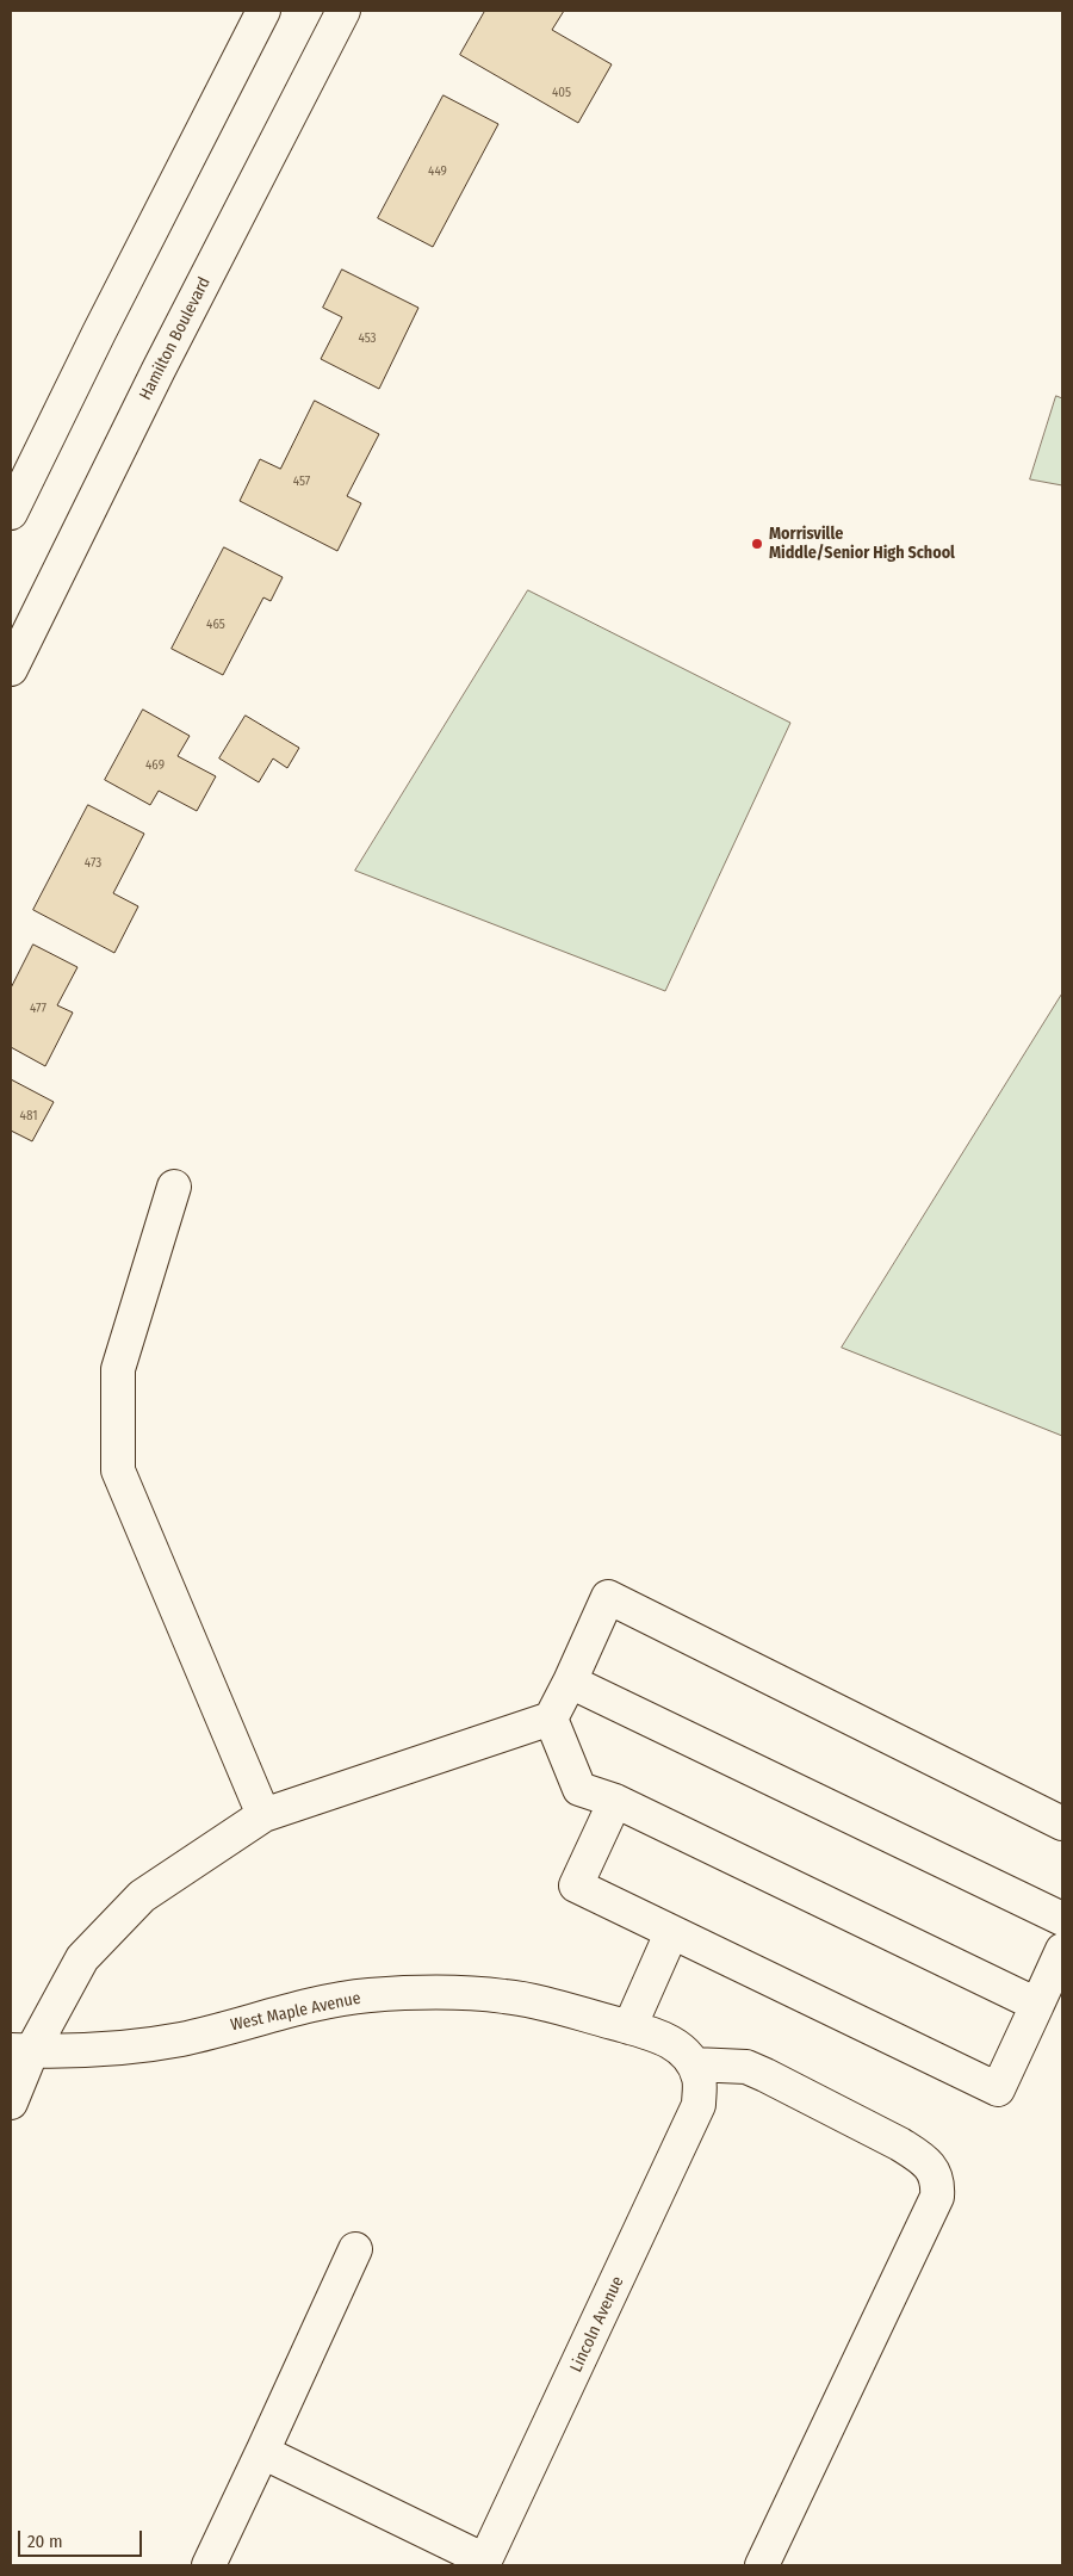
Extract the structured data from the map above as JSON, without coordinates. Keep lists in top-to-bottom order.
{
  "streets": {
    "street": ["Hamilton Boulevard", "West Maple Avenue", "Lincoln Avenue"]
  },
  "crossings": [
    ["West Maple Avenue", "Lincoln Avenue"]
  ],
  "places": ["Morrisville Middle/Senior High School"],
  "house_numbers": [
    "405",
    "449",
    "453",
    "457",
    "465",
    "469",
    "473",
    "477",
    "481"
  ],
  "scale_bar": "20 m"
}
